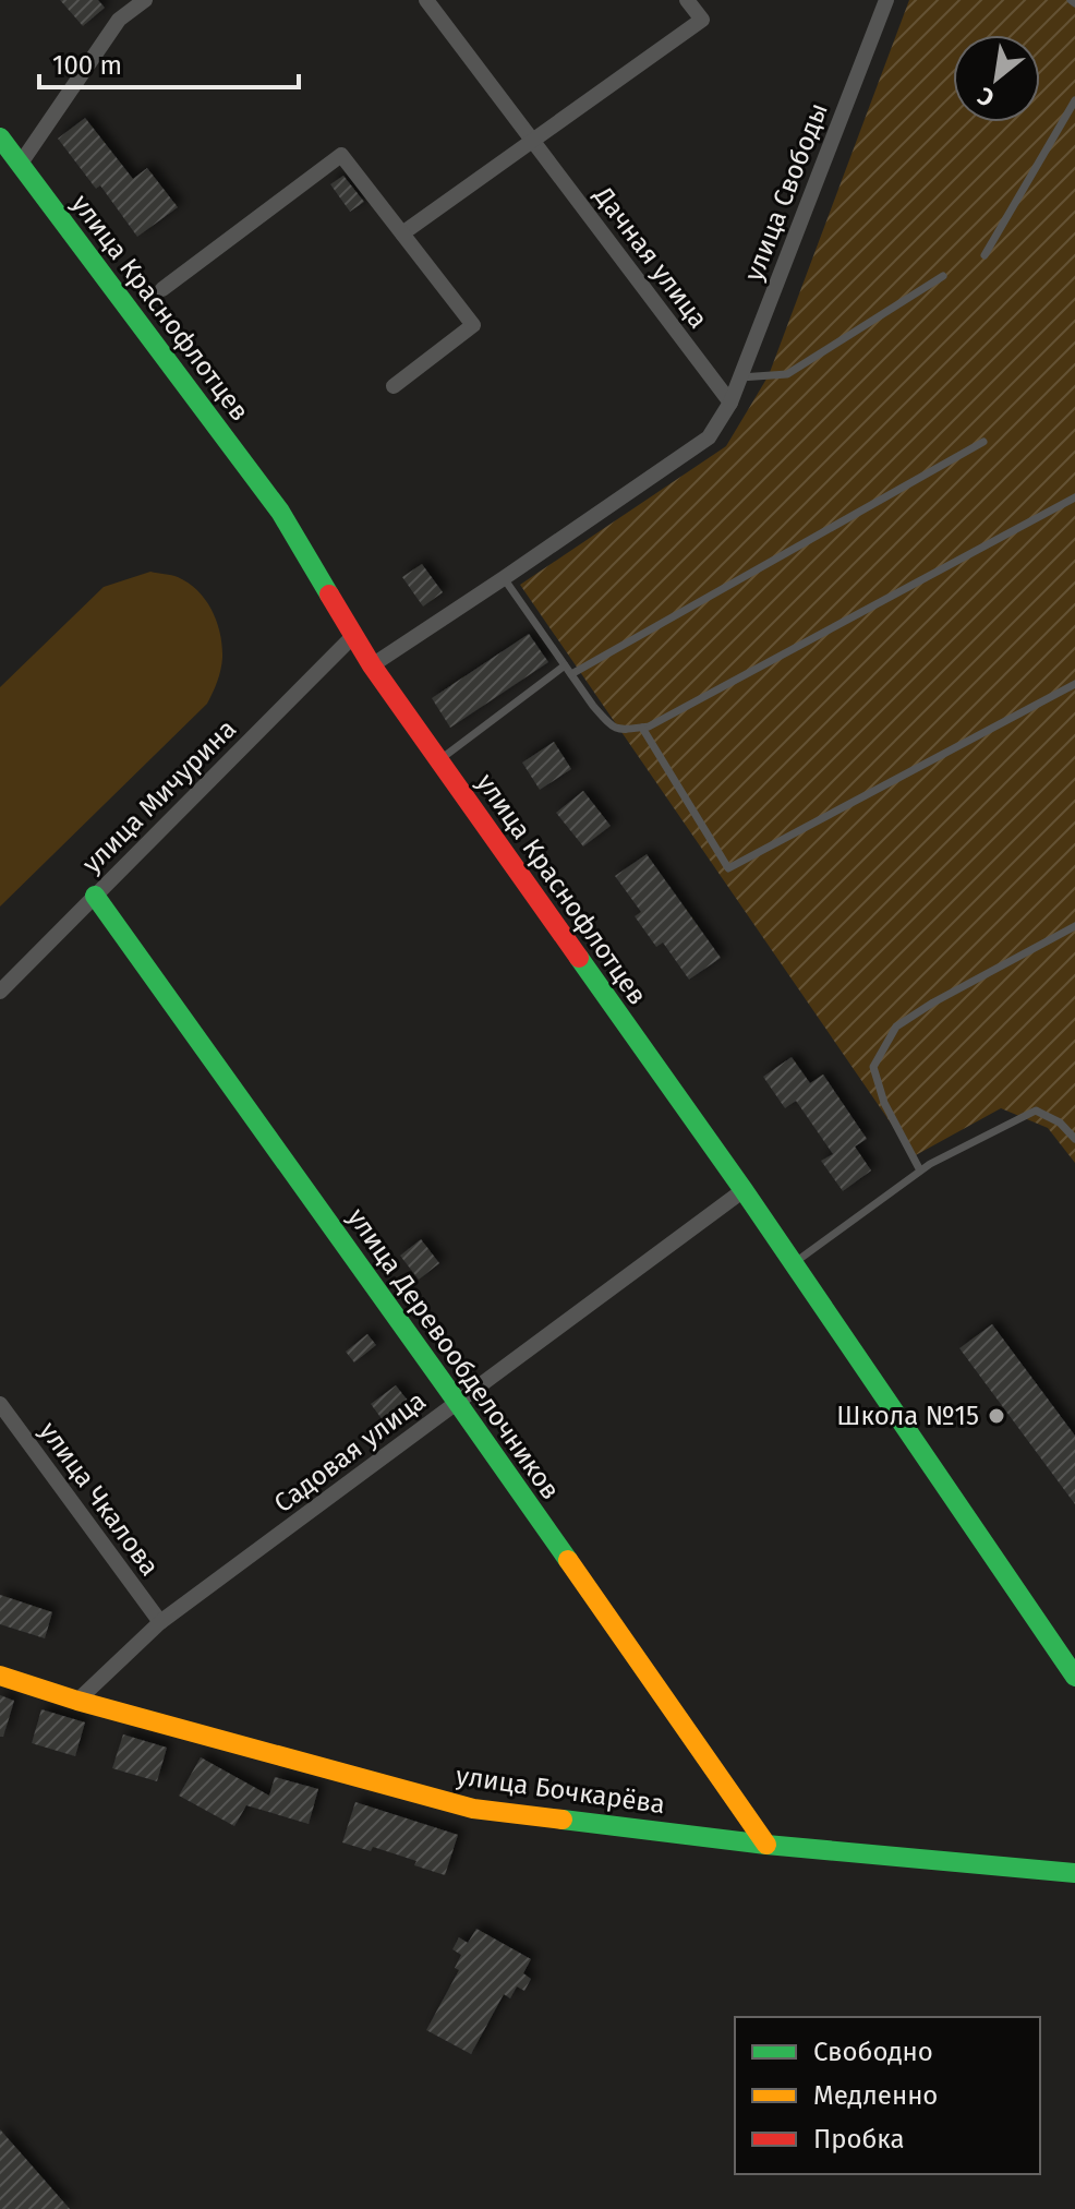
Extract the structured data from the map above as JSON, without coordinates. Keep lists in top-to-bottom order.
{
  "streets": {
    "street": [
      "улица Свободы",
      "Дачная улица",
      "улица Краснофлотцев",
      "улица Мичурина",
      "улица Деревообделочников",
      "Садовая улица",
      "улица Чкалова",
      "улица Бочкарёва"
    ]
  },
  "crossings": [
    ["улица Свободы", "Дачная улица"],
    ["улица Краснофлотцев", "улица Мичурина"],
    ["улица Краснофлотцев", "Садовая улица"],
    ["улица Мичурина", "улица Деревообделочников"],
    ["улица Деревообделочников", "Садовая улица"],
    ["улица Деревообделочников", "улица Бочкарёва"],
    ["Садовая улица", "улица Чкалова"],
    ["Садовая улица", "улица Бочкарёва"]
  ],
  "places": ["Школа №15"],
  "legend": ["Свободно", "Медленно", "Пробка"],
  "scale_bar": "100 m",
  "north": "bottom left"
}
